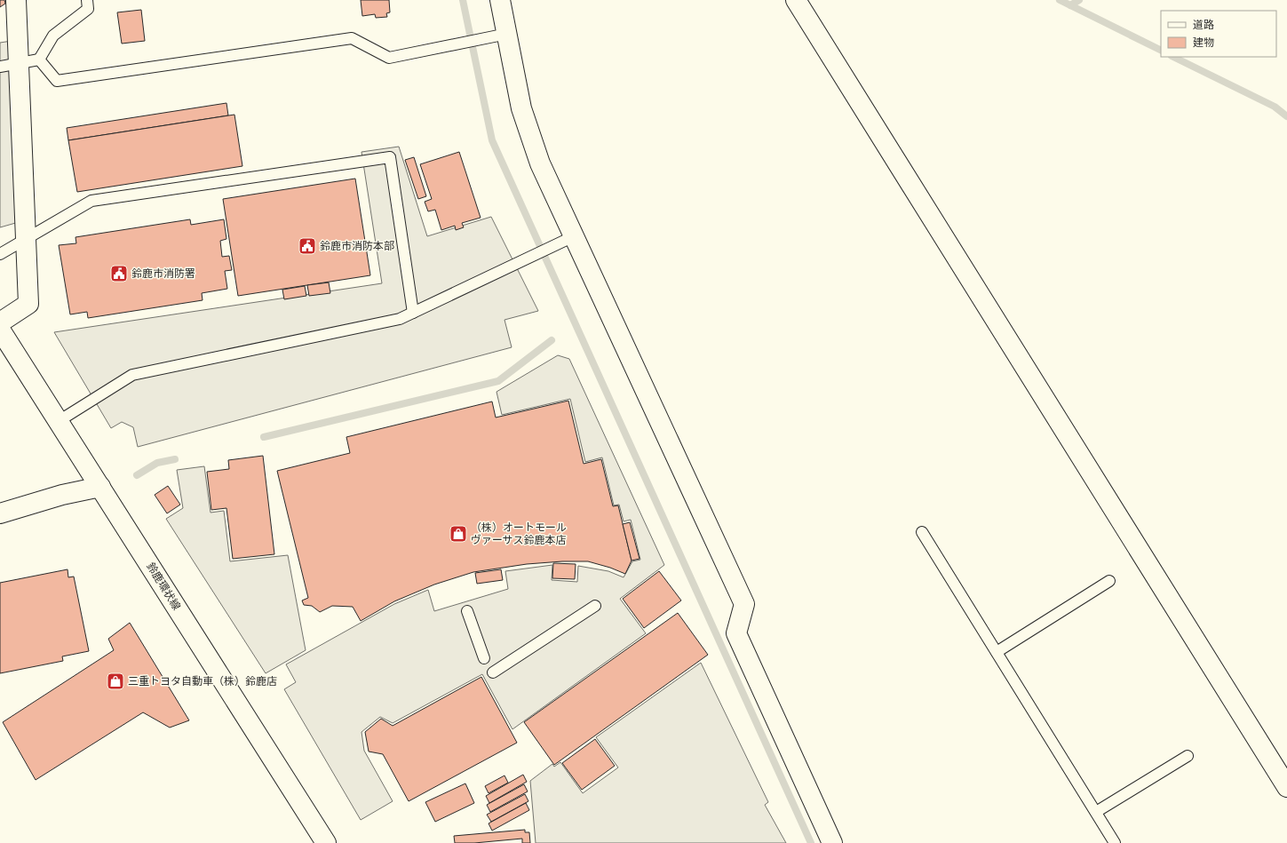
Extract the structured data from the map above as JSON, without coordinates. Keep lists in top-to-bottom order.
{
  "streets": {
    "street": ["鈴鹿環状線"]
  },
  "places": {
    "public building": ["鈴鹿市消防本部", "鈴鹿市消防署"],
    "shop": ["（株）オートモール ヴァーサス鈴鹿本店", "三重トヨタ自動車（株）鈴鹿店"]
  },
  "legend": ["道路", "建物"]
}
